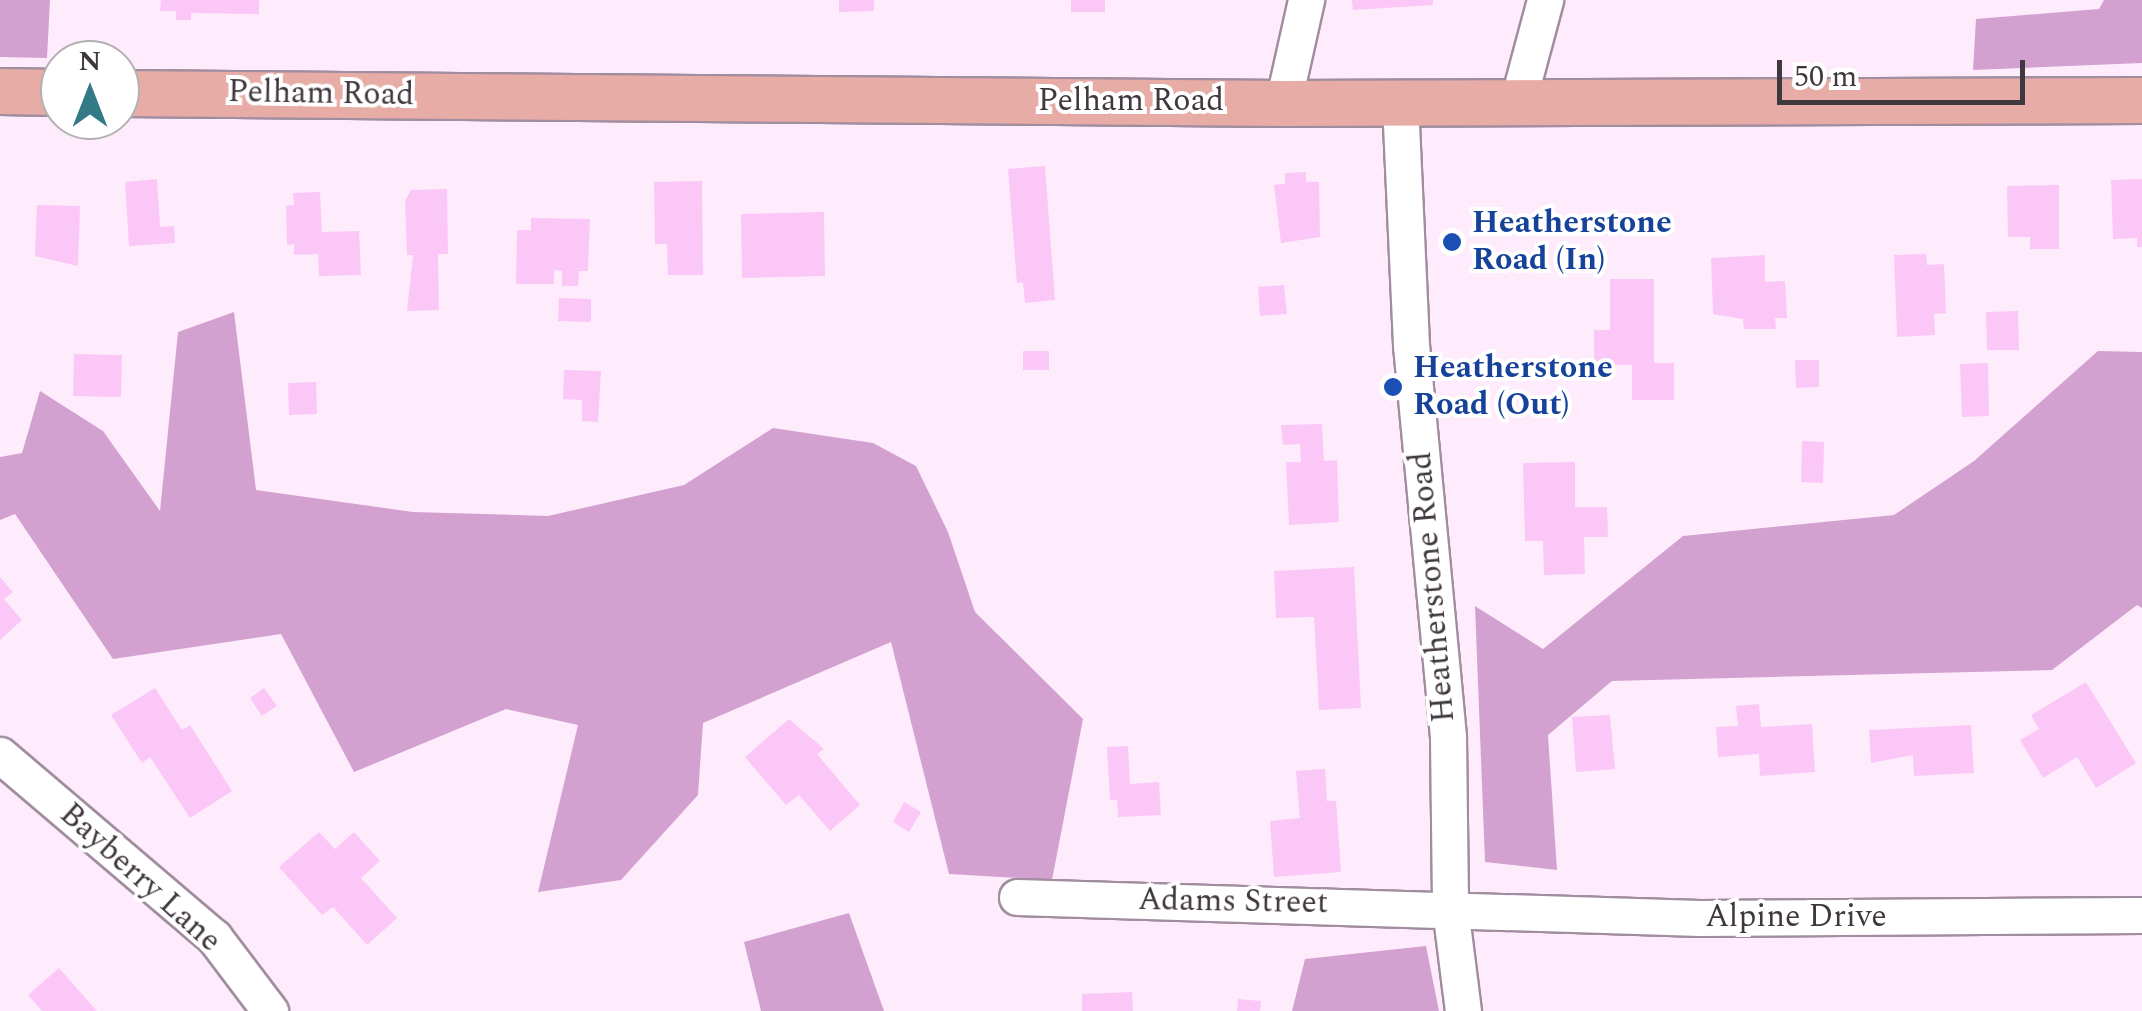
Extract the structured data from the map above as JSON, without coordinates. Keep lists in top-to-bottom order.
{
  "streets": {
    "main road": ["Pelham Road"],
    "street": [
      "Heatherstone Road",
      "Bayberry Lane",
      "Adams Street",
      "Alpine Drive"
    ]
  },
  "crossings": [
    ["Pelham Road", "Heatherstone Road"],
    ["Heatherstone Road", "Adams Street"],
    ["Heatherstone Road", "Alpine Drive"],
    ["Adams Street", "Alpine Drive"]
  ],
  "places": ["Heatherstone Road (In)", "Heatherstone Road (Out)"],
  "scale_bar": "50 m",
  "north": "top"
}
